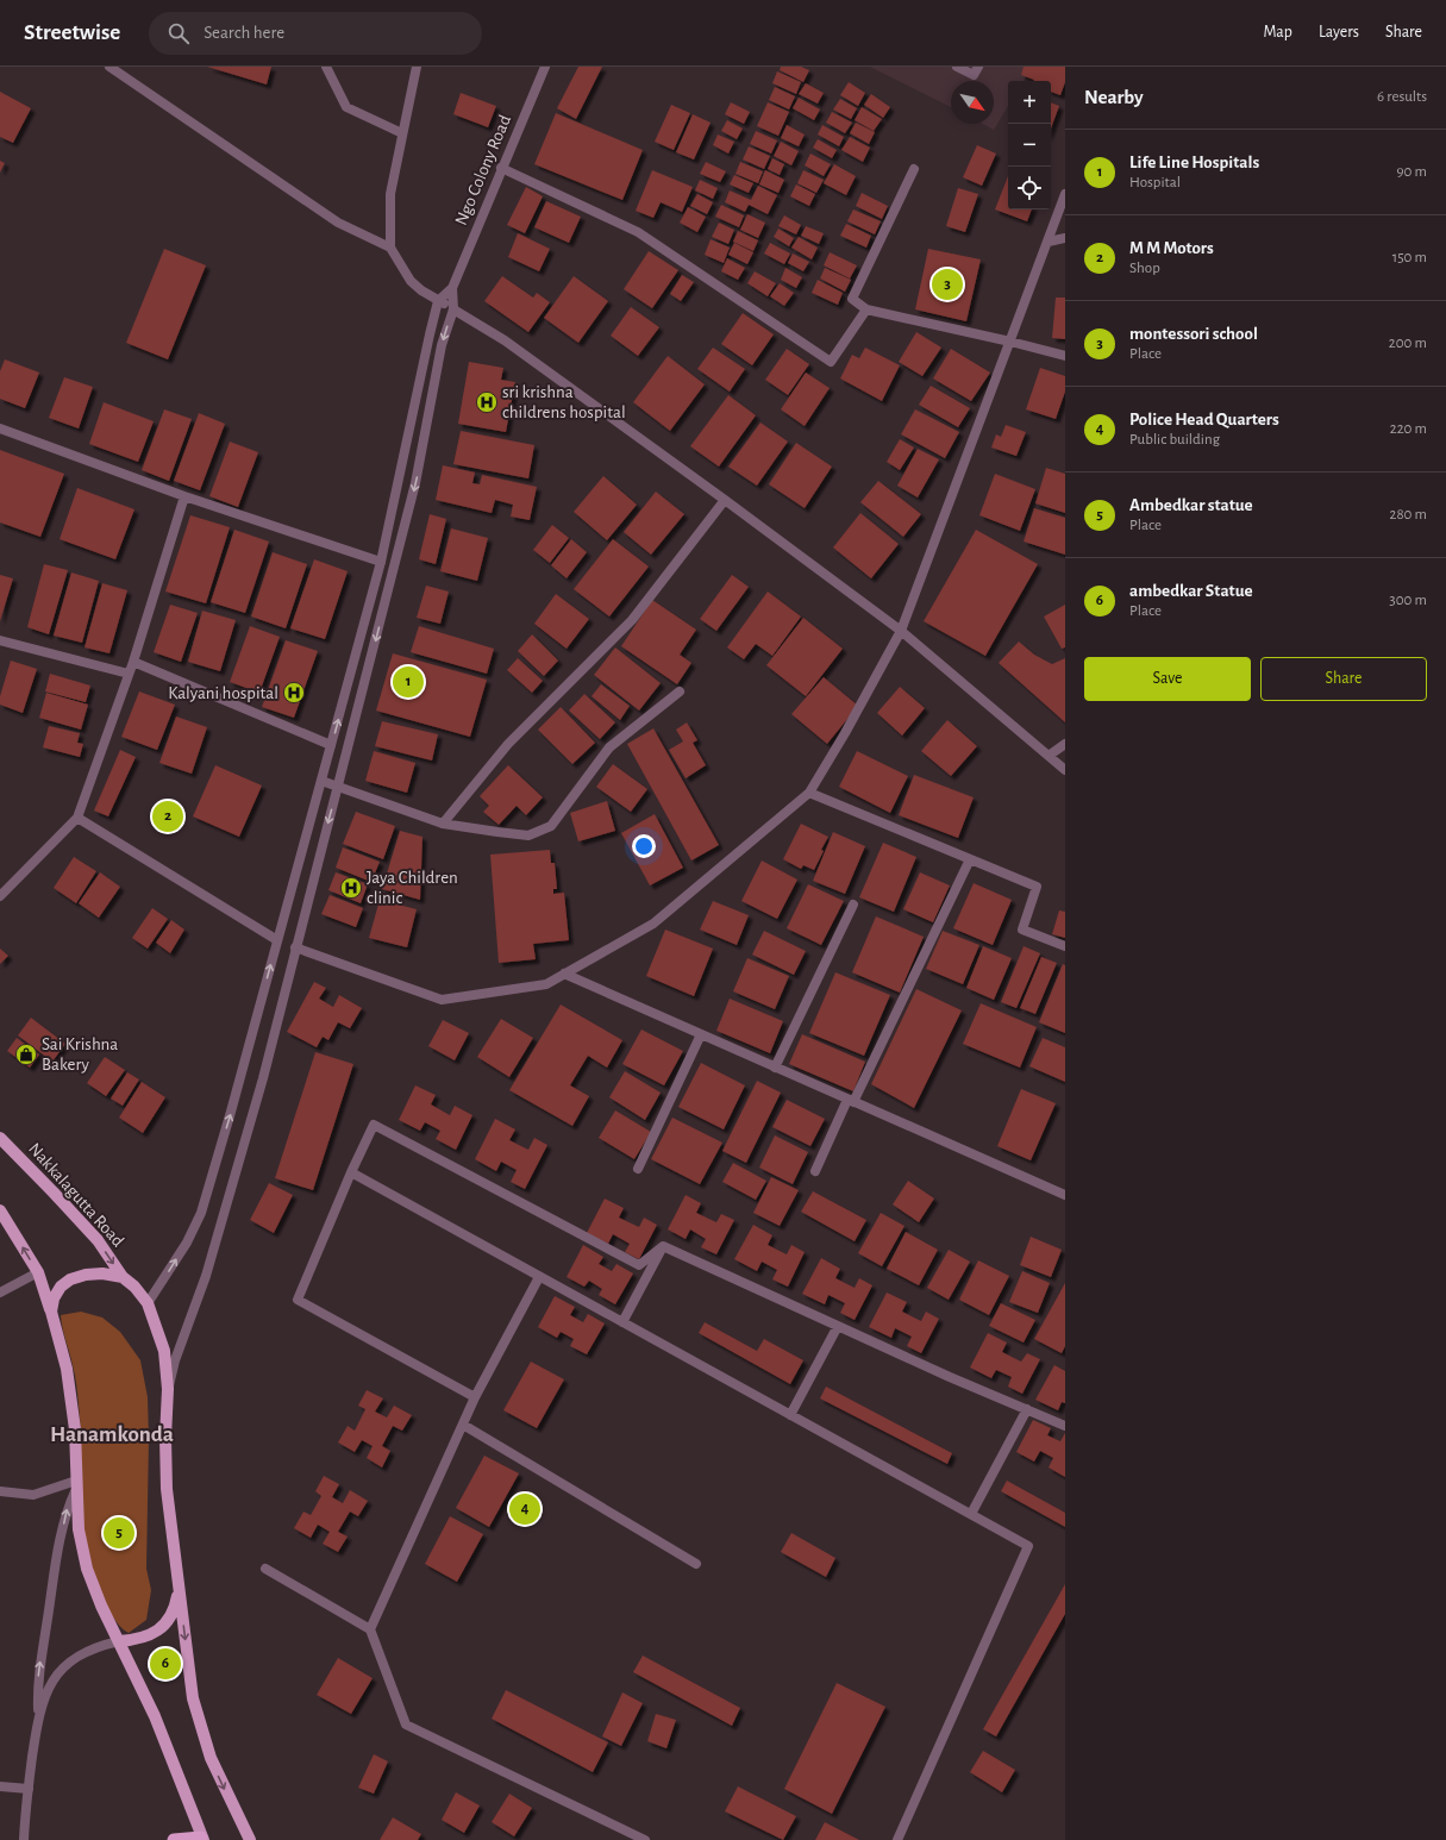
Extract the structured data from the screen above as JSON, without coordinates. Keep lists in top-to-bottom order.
{
  "streets": {
    "main road": ["Nakkalagutta Road"],
    "street": ["Ngo Colony Road"]
  },
  "districts": ["Hanamkonda"],
  "places": {
    "hospital": ["sri krishna childrens hospital", "Kalyani hospital", "Jaya Children clinic"],
    "shop": ["Sai Krishna Bakery"]
  },
  "north": "bottom right",
  "page": {
    "header": "Streetwise",
    "search": "Search here",
    "nav": ["Map", "Layers", "Share"],
    "heading": ["Nearby", "6 results"],
    "map_buttons": ["+", "−"],
    "list": [
      {
        "mark": "1",
        "name": "Life Line Hospitals",
        "note": "Hospital",
        "value": "90 m"
      },
      {
        "mark": "2",
        "name": "M M Motors",
        "note": "Shop",
        "value": "150 m"
      },
      {
        "mark": "3",
        "name": "montessori school",
        "note": "Place",
        "value": "200 m"
      },
      {
        "mark": "4",
        "name": "Police Head Quarters",
        "note": "Public building",
        "value": "220 m"
      },
      {
        "mark": "5",
        "name": "Ambedkar statue",
        "note": "Place",
        "value": "280 m"
      },
      {
        "mark": "6",
        "name": "ambedkar Statue",
        "note": "Place",
        "value": "300 m"
      }
    ],
    "pins": [
      "3",
      "1",
      "2",
      "4",
      "5",
      "6"
    ],
    "buttons": ["Save", "Share"]
  }
}
